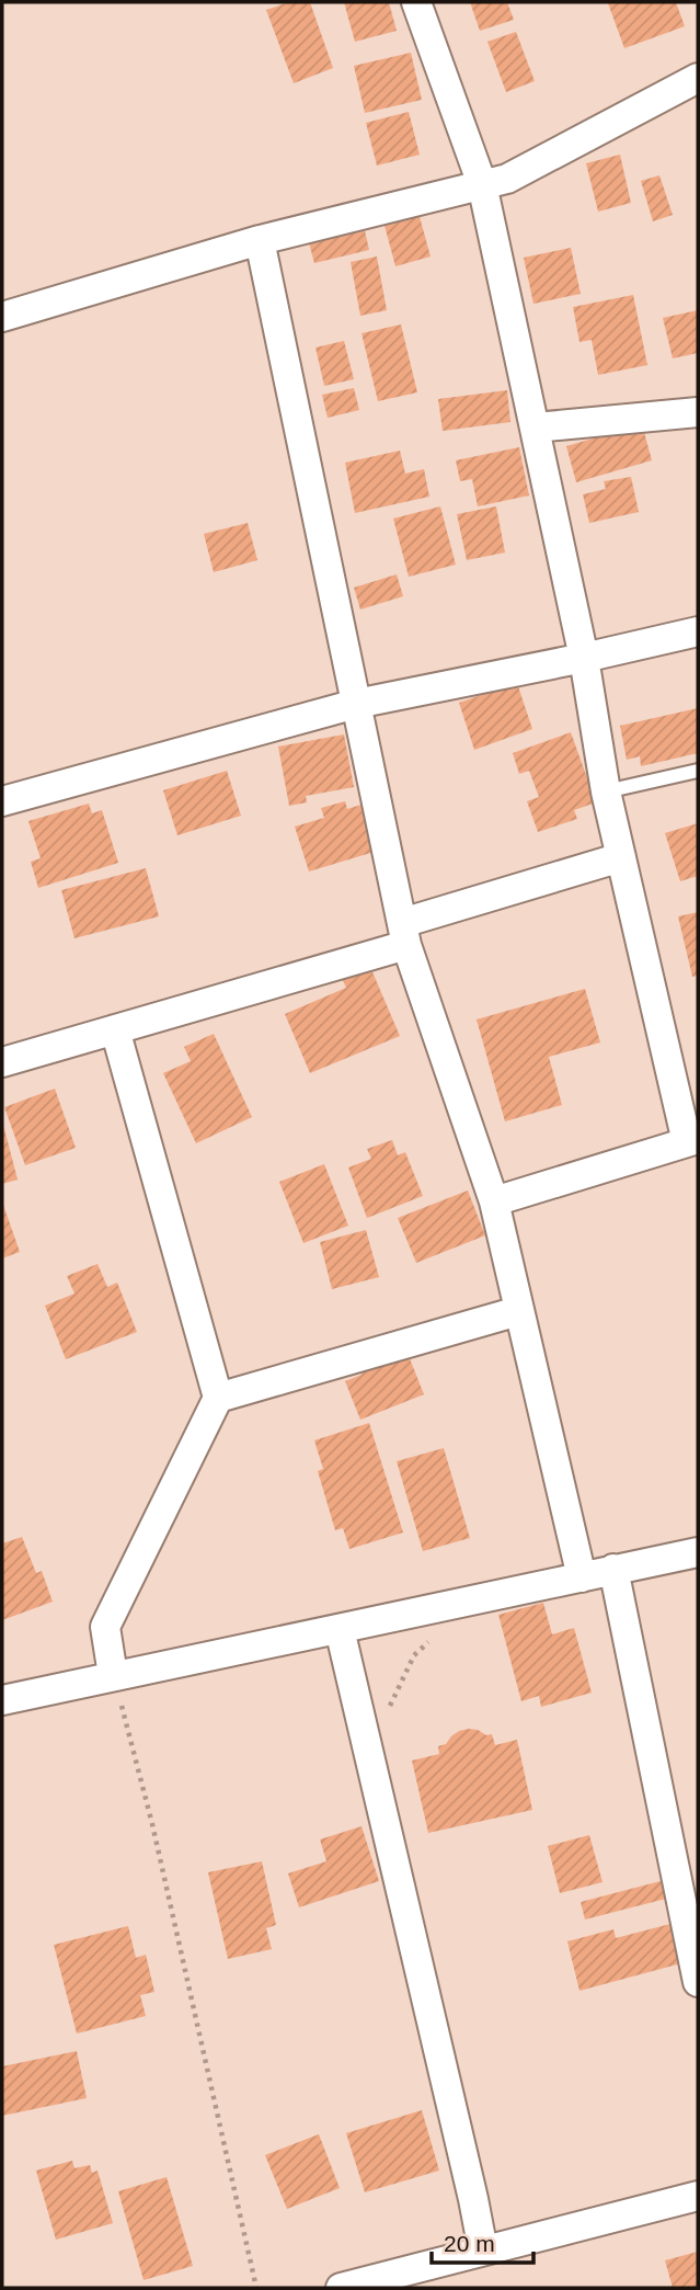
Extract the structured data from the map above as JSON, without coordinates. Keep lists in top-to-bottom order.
{
  "scale_bar": "20 m"
}
